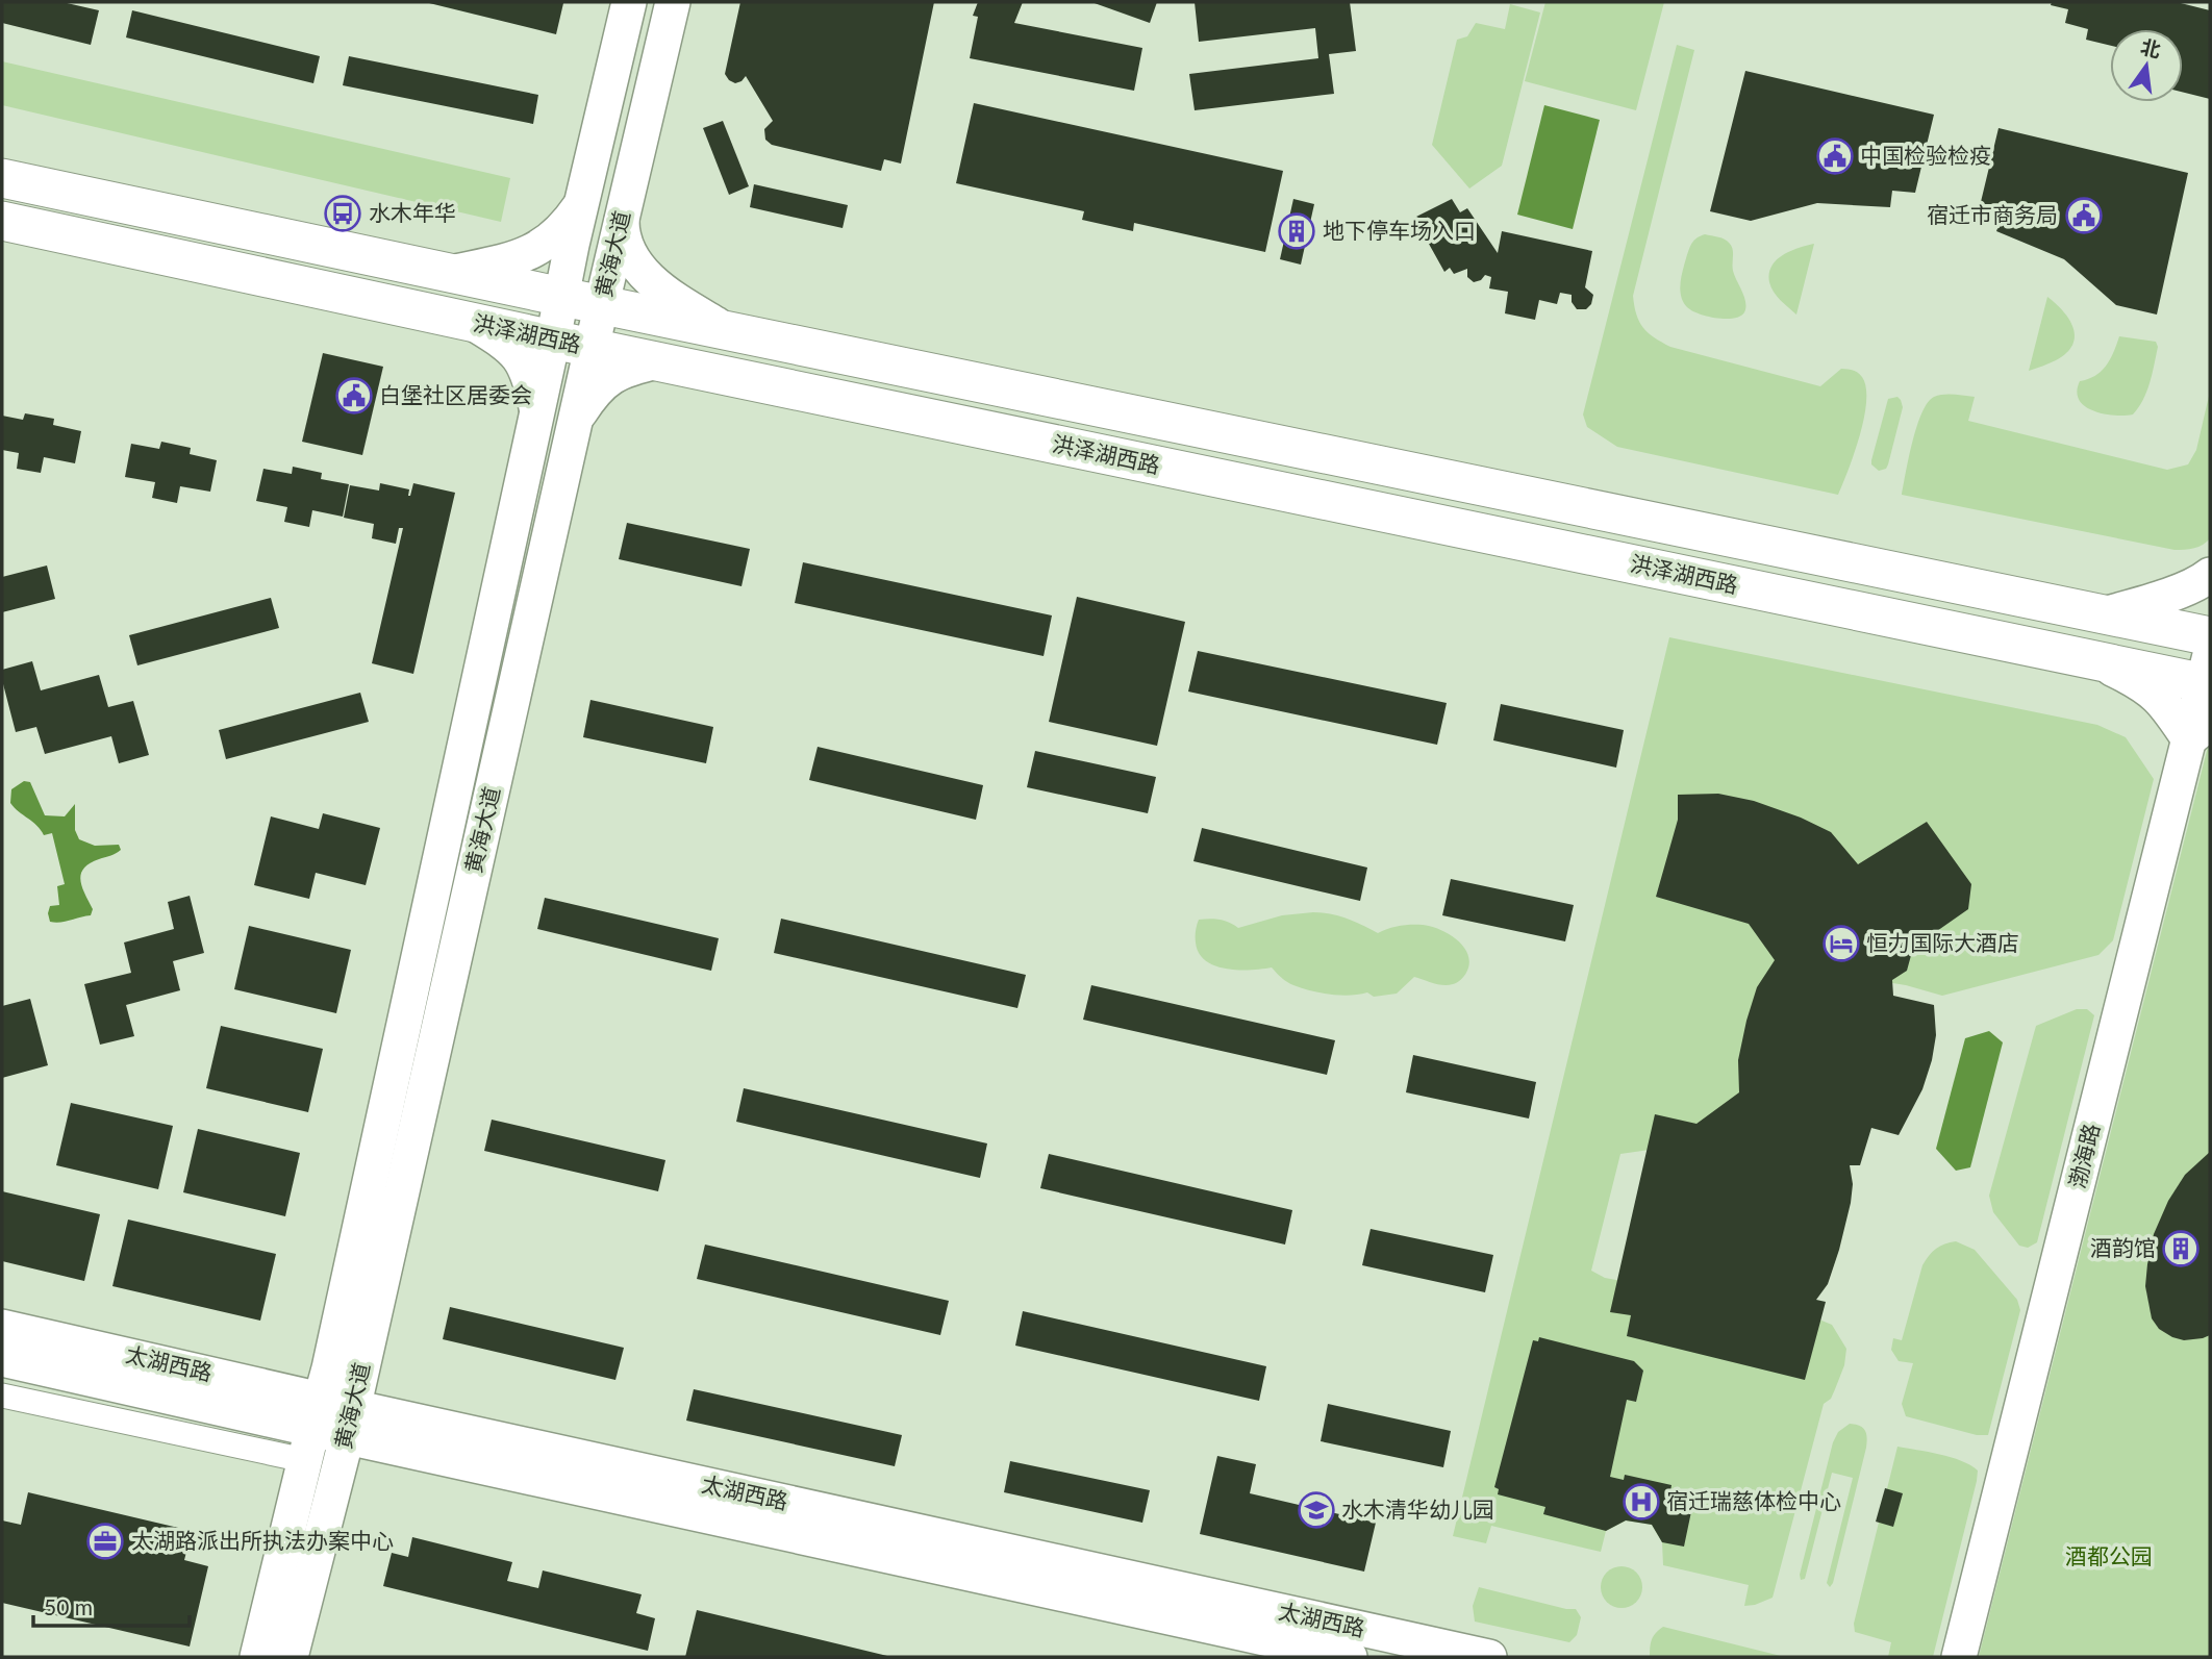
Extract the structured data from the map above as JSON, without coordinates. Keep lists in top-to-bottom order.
{
  "streets": {
    "main road": ["洪泽湖西路"],
    "street": ["黄海大道", "渤海路", "太湖西路"]
  },
  "crossings": [
    ["黄海大道", "洪泽湖西路"],
    ["黄海大道", "太湖西路"],
    ["洪泽湖西路", "渤海路"]
  ],
  "parks": ["酒都公园"],
  "places": {
    "public building": ["中国检验检疫", "宿迁市商务局", "白堡社区居委会"],
    "bus stop": ["水木年华"],
    "building": ["地下停车场入口", "酒韵馆"],
    "hotel": ["恒力国际大酒店"],
    "hospital": ["宿迁瑞慈体检中心"],
    "school or university": ["水木清华幼儿园"],
    "office": ["太湖路派出所执法办案中心"]
  },
  "scale_bar": "50 m",
  "north": "top"
}
